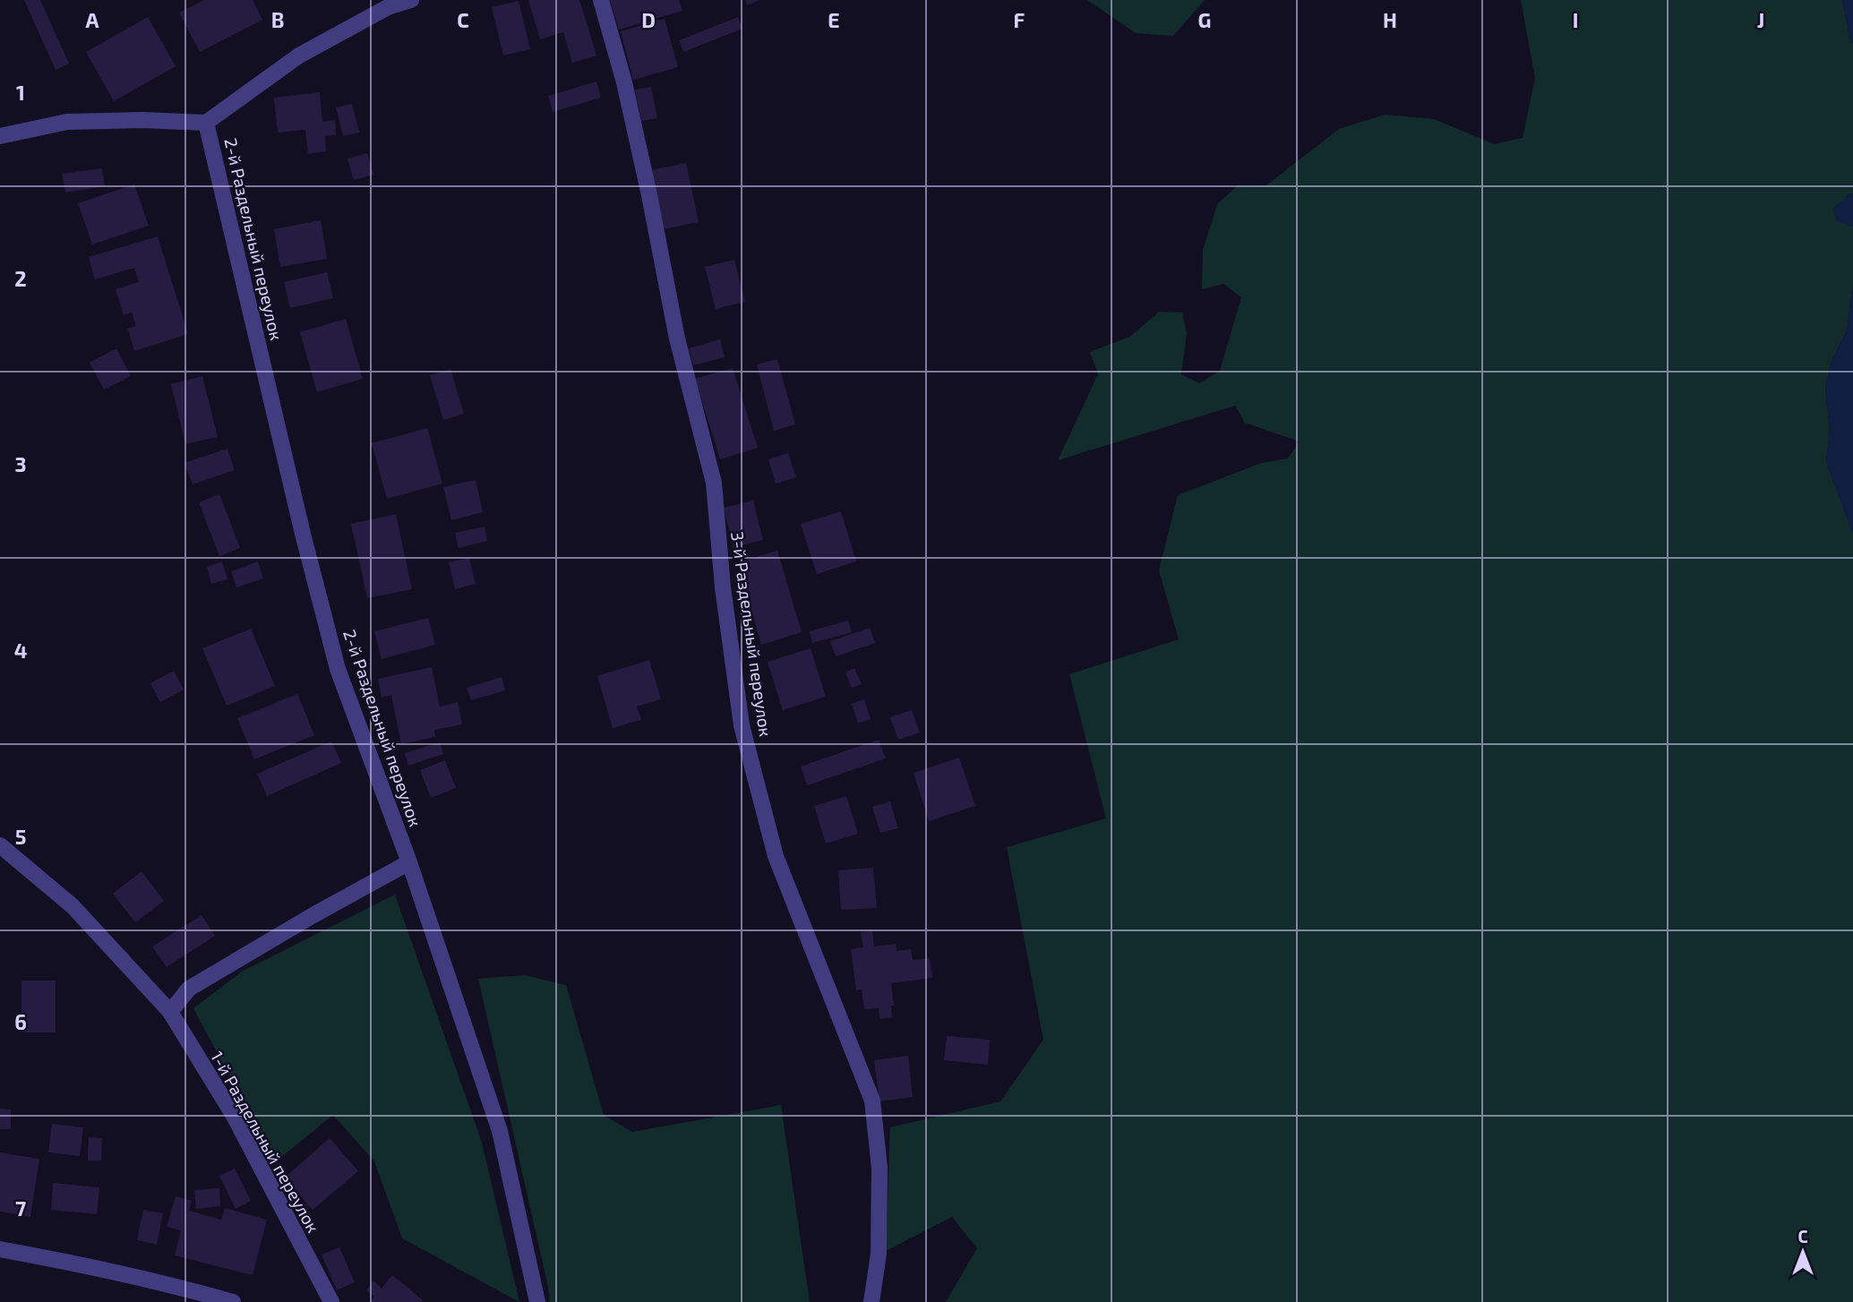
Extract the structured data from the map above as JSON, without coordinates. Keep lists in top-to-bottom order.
{
  "streets": {
    "street": ["2-й Раздельный переулок", "3-й Раздельный переулок", "1-й Раздельный переулок"]
  },
  "north": "top",
  "grid": {
    "columns": [
      "A",
      "B",
      "C",
      "D",
      "E",
      "F",
      "G",
      "H",
      "I",
      "J"
    ],
    "rows": [
      "1",
      "2",
      "3",
      "4",
      "5",
      "6",
      "7"
    ]
  }
}
